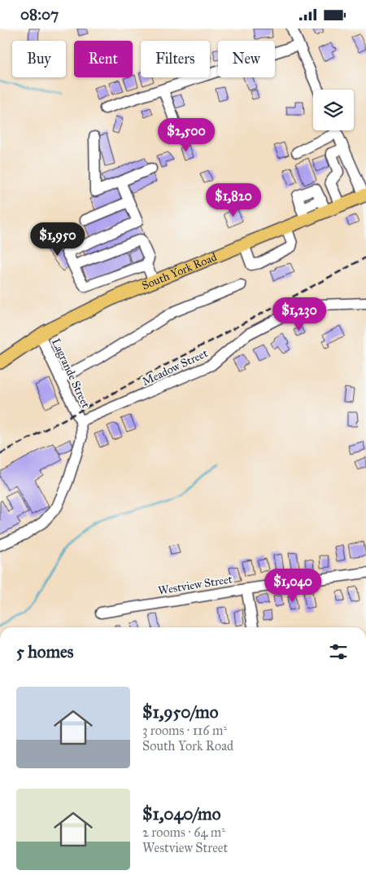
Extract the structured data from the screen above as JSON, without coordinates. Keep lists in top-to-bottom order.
{
  "streets": {
    "main road": ["South York Road"],
    "street": ["Meadow Street", "Lagrande Street", "Westview Street"]
  },
  "crossings": [
    ["South York Road", "Lagrande Street"],
    ["Meadow Street", "Lagrande Street"]
  ],
  "page": {
    "status": "08:07",
    "chip": [
      "Buy",
      "Rent",
      "Filters",
      "New"
    ],
    "price": [
      "$2,500",
      "$1,820",
      "$1,950",
      "$1,230",
      "$1,040"
    ],
    "heading": "5 homes",
    "list": [
      {
        "name": "$1,950/mo",
        "note": "3 rooms · 116 m² · South York Road"
      },
      {
        "name": "$1,040/mo",
        "note": "2 rooms · 64 m² · Westview Street"
      }
    ]
  }
}
